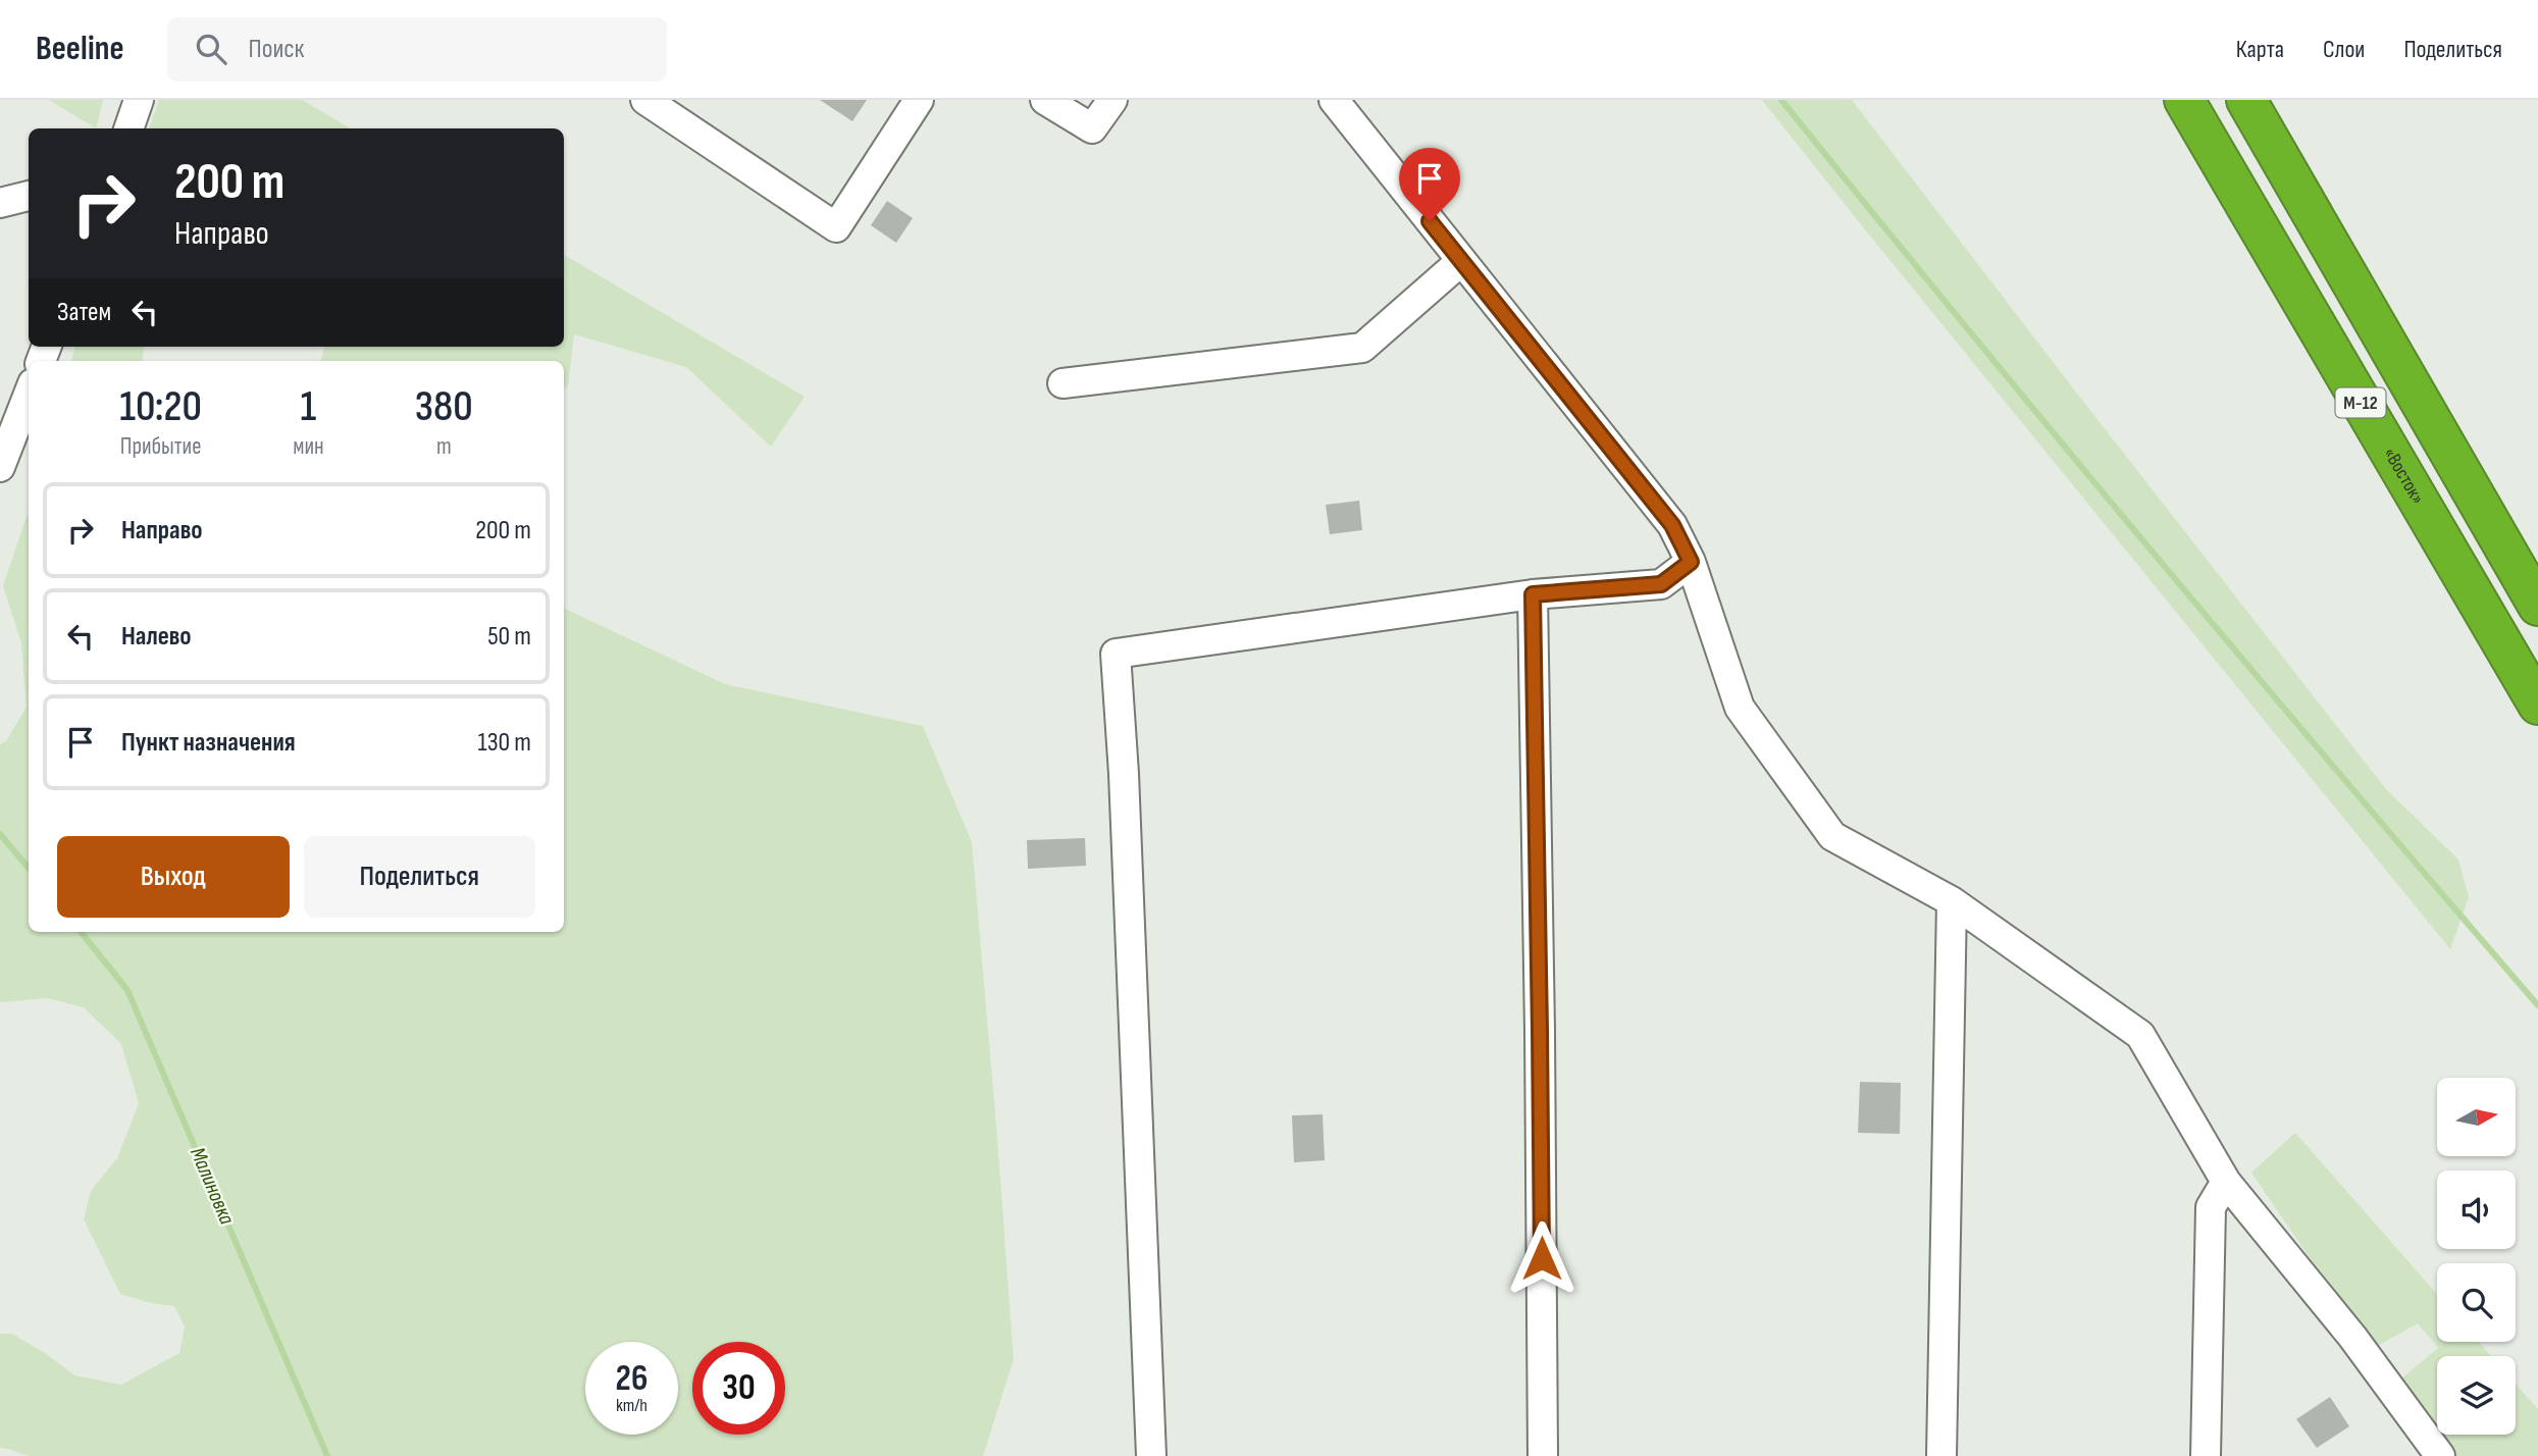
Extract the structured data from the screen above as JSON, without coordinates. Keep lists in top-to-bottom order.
{
  "streets": {
    "highway": ["М-12", "«Восток»"]
  },
  "water": ["Малиновка"],
  "north": "right",
  "page": {
    "header": "Beeline",
    "search": "Поиск",
    "nav": ["Карта", "Слои", "Поделиться"],
    "turn": ["200 m", "Направо"],
    "then": "Затем",
    "eta": [
      "10:20",
      "Прибытие",
      "1",
      "мин",
      "380",
      "m"
    ],
    "list": [
      {
        "name": "Направо",
        "value": "200 m"
      },
      {
        "name": "Налево",
        "value": "50 m"
      },
      {
        "name": "Пункт назначения",
        "value": "130 m"
      }
    ],
    "buttons": ["Выход", "Поделиться"],
    "speed": "26 km/h",
    "limit": "30"
  }
}
